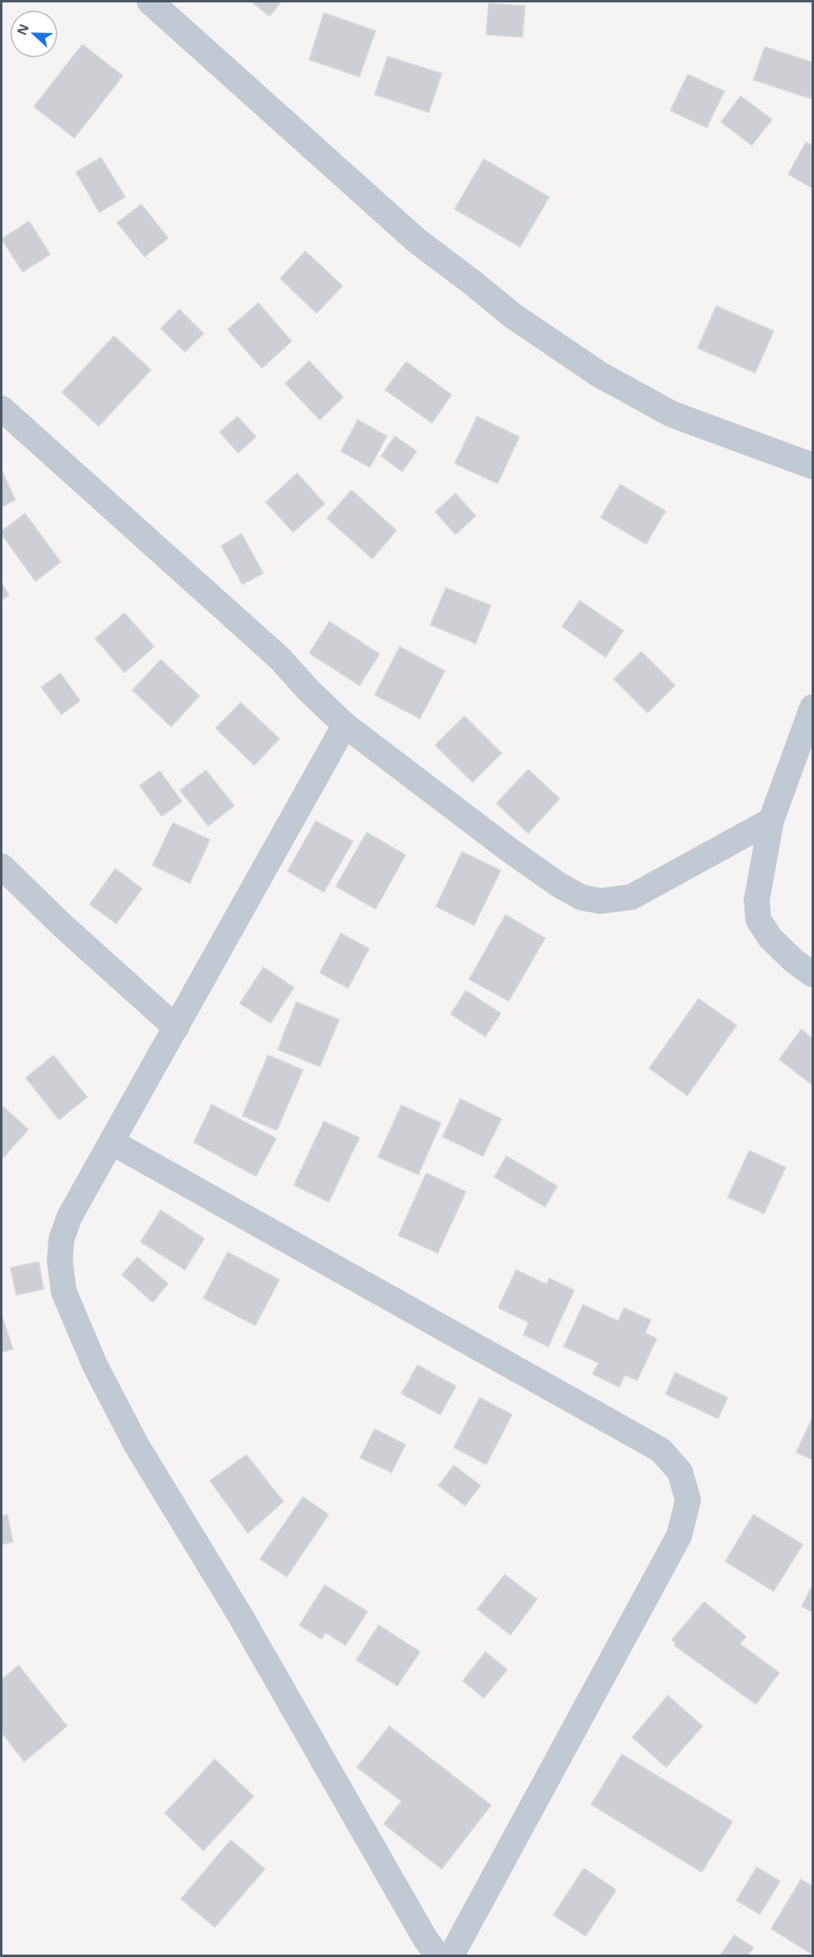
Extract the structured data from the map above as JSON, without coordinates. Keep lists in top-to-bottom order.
{
  "north": "left"
}
